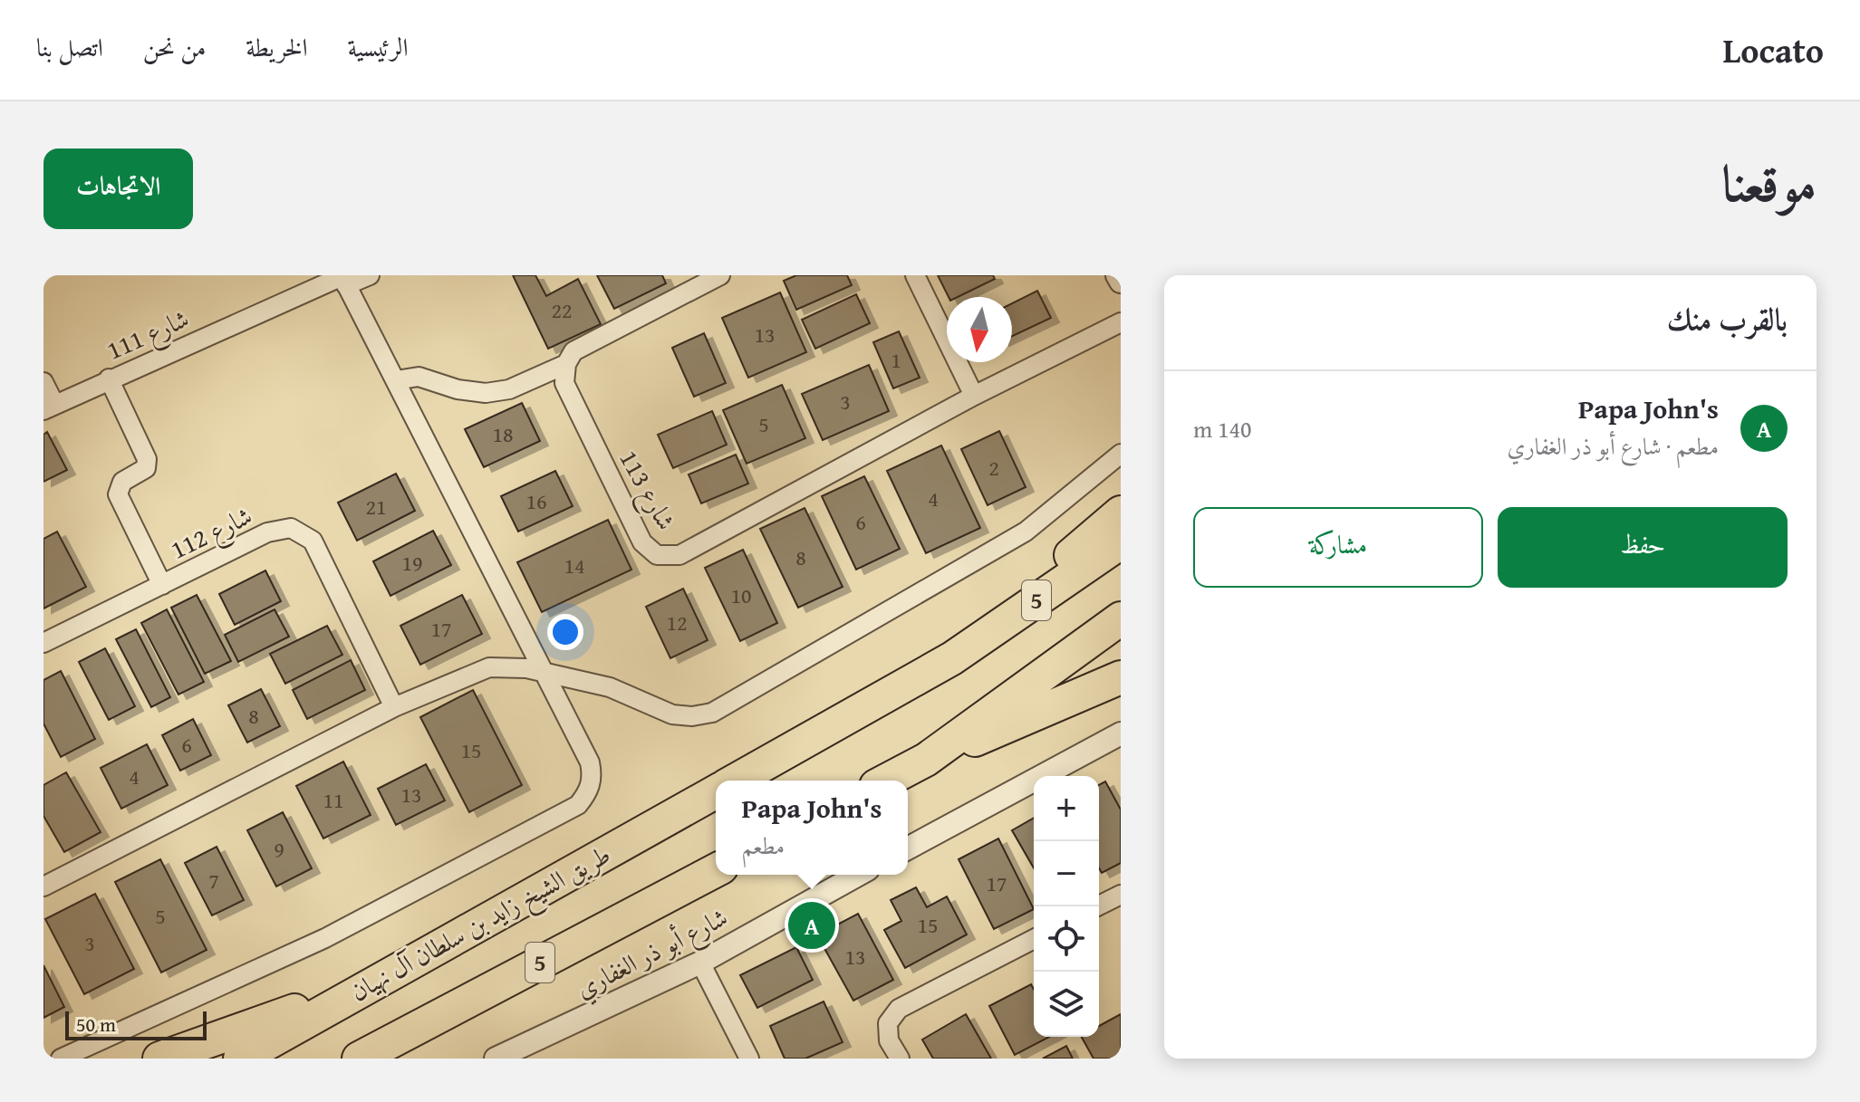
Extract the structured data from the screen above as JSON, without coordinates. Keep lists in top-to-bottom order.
{
  "streets": {
    "highway": ["5", "طريق الشيخ زايد بن سلطان آل نهيان"],
    "street": [
      "شارع 111",
      "شارع 113",
      "شارع 112",
      "شارع أبو ذر الغفاري"
    ]
  },
  "house_numbers": [
    "22",
    "13",
    "1",
    "3",
    "5",
    "18",
    "2",
    "4",
    "16",
    "21",
    "6",
    "8",
    "19",
    "14",
    "10",
    "12",
    "17",
    "8",
    "6",
    "15",
    "4",
    "13",
    "11",
    "9",
    "7",
    "17",
    "5",
    "15",
    "3",
    "13"
  ],
  "scale_bar": "50 m",
  "north": "bottom",
  "page": {
    "header": "Locato",
    "nav": [
      "الرئيسية",
      "الخريطة",
      "من نحن",
      "اتصل بنا"
    ],
    "title": "موقعنا",
    "buttons": [
      "الاتجاهات",
      ["حفظ", "مشاركة"]
    ],
    "heading": "بالقرب منك",
    "list": [
      {
        "mark": "A",
        "name": "Papa John's",
        "note": "مطعم · شارع أبو ذر الغفاري",
        "value": "140 m"
      }
    ],
    "map_buttons": ["+", "−"],
    "popup": ["Papa John's", "مطعم"],
    "pins": "A",
    "scale": "50 m"
  }
}
